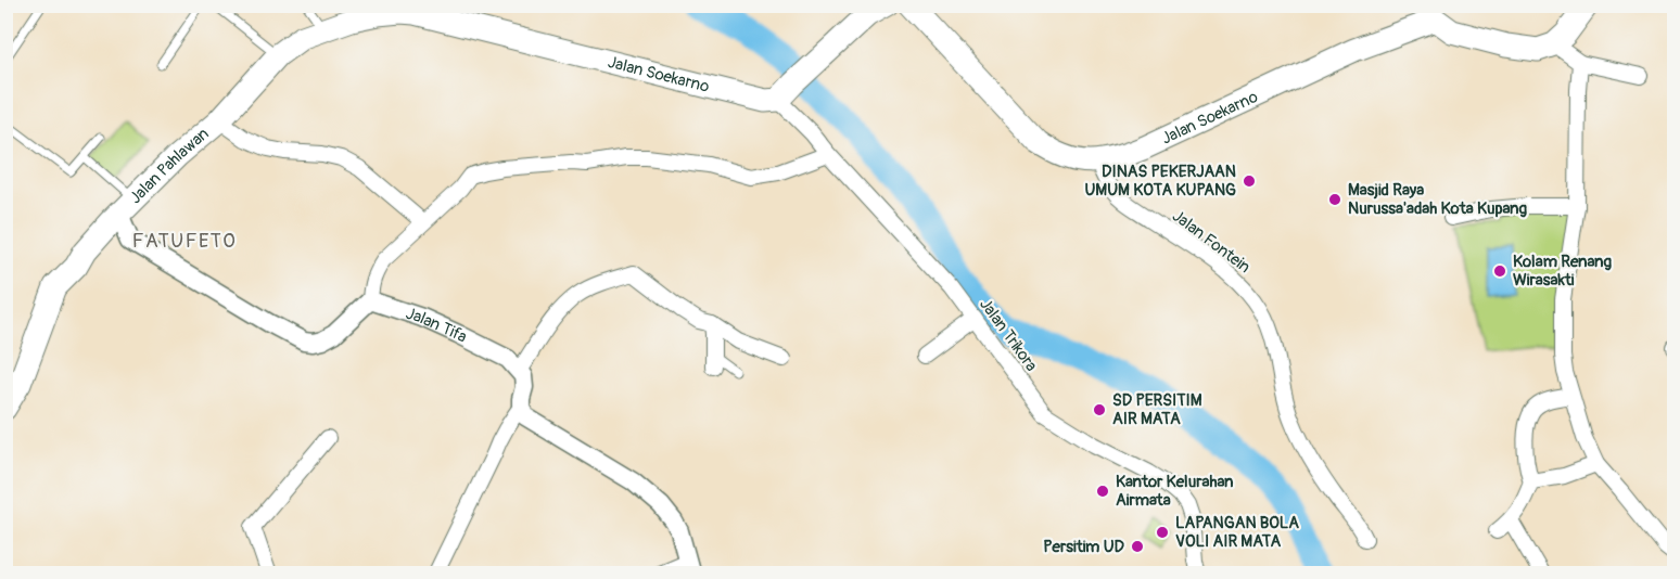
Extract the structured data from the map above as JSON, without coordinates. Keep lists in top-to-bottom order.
{
  "streets": {
    "highway": ["Jalan Soekarno", "Jalan Pahlawan"],
    "street": ["Jalan Fontein", "Jalan Tifa", "Jalan Trikora"]
  },
  "crossings": [
    ["Jalan Soekarno", "Jalan Pahlawan"],
    ["Jalan Soekarno", "Jalan Fontein"],
    ["Jalan Soekarno", "Jalan Trikora"]
  ],
  "districts": ["FATUFETO"],
  "places": [
    "DINAS PEKERJAAN UMUM KOTA KUPANG",
    "Masjid Raya Nurussa'adah Kota Kupang",
    "Kolam Renang Wirasakti",
    "SD PERSITIM AIR MATA",
    "Kantor Kelurahan Airmata",
    "LAPANGAN BOLA VOLI AIR MATA",
    "Persitim UD"
  ]
}
